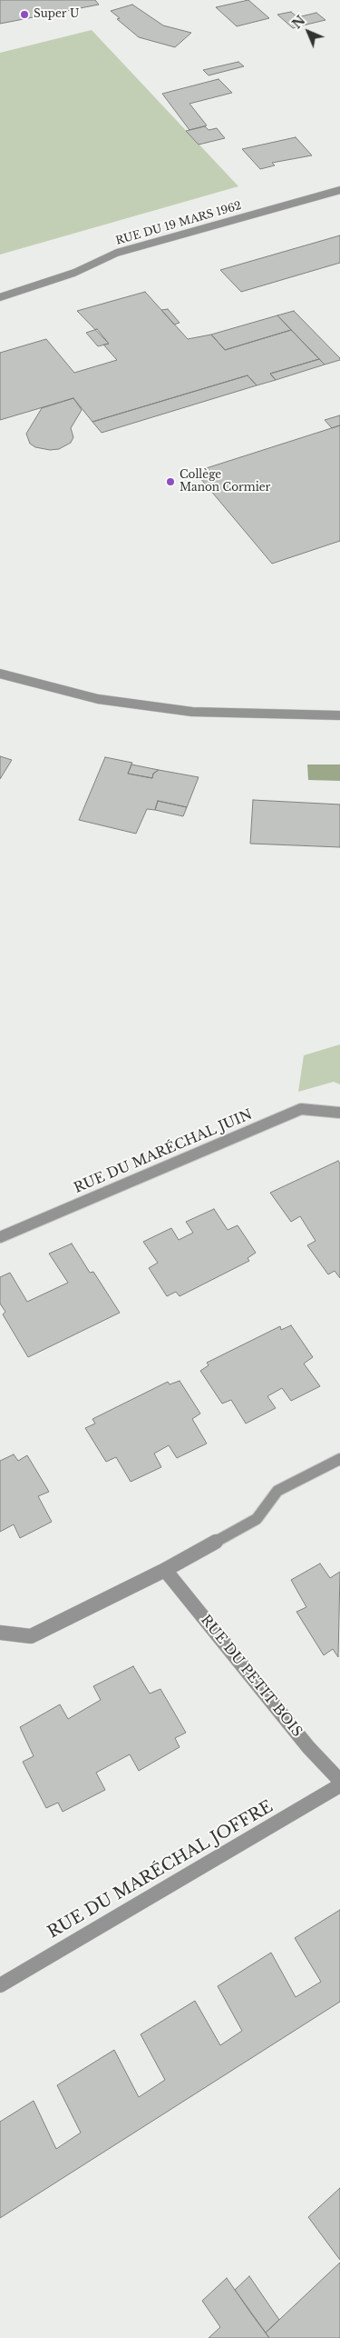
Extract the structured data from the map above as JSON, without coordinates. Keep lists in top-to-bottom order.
{
  "streets": {
    "street": [
      "RUE DU 19 MARS 1962",
      "RUE DU MARÉCHAL JUIN",
      "RUE DU PETIT BOIS",
      "RUE DU MARÉCHAL JOFFRE"
    ]
  },
  "places": ["Super U", "Collège Manon Cormier"],
  "north": "top left"
}
